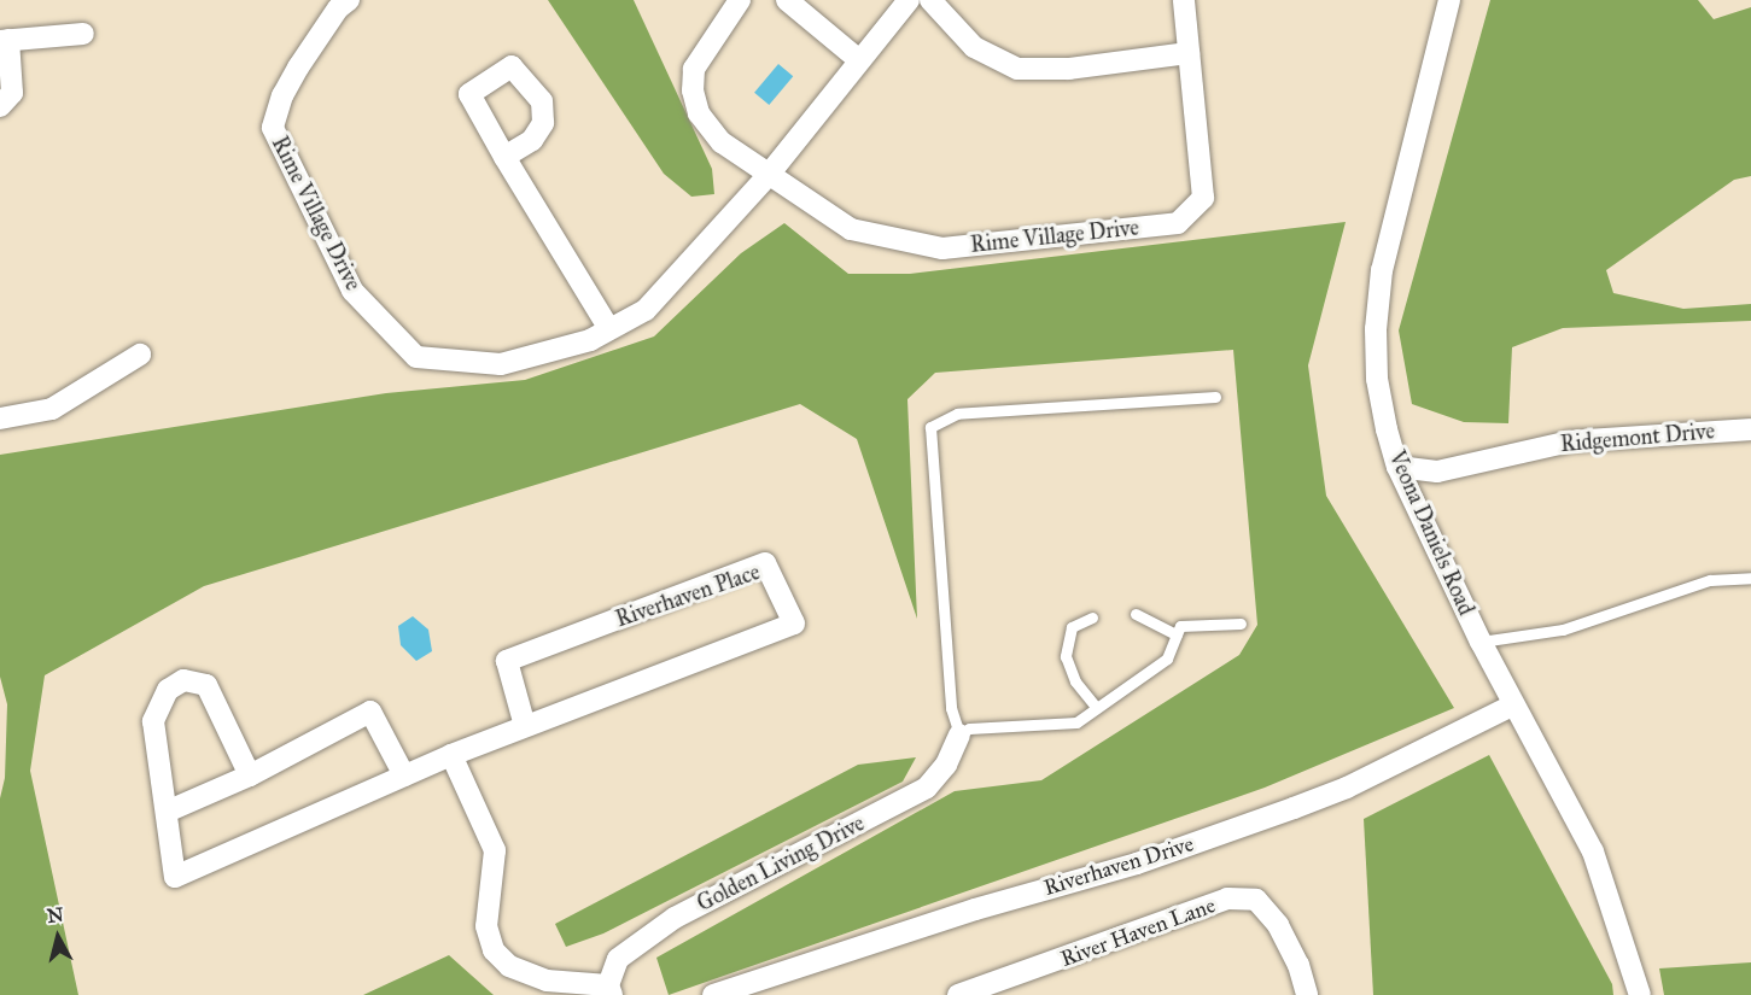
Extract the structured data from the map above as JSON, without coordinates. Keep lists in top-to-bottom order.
{
  "streets": {
    "street": [
      "Rime Village Drive",
      "Ridgemont Drive",
      "Veona Daniels Road",
      "Riverhaven Place",
      "Golden Living Drive",
      "Riverhaven Drive",
      "River Haven Lane"
    ]
  },
  "crossings": [
    ["Ridgemont Drive", "Veona Daniels Road"],
    ["Veona Daniels Road", "Riverhaven Drive"]
  ],
  "north": "top"
}
